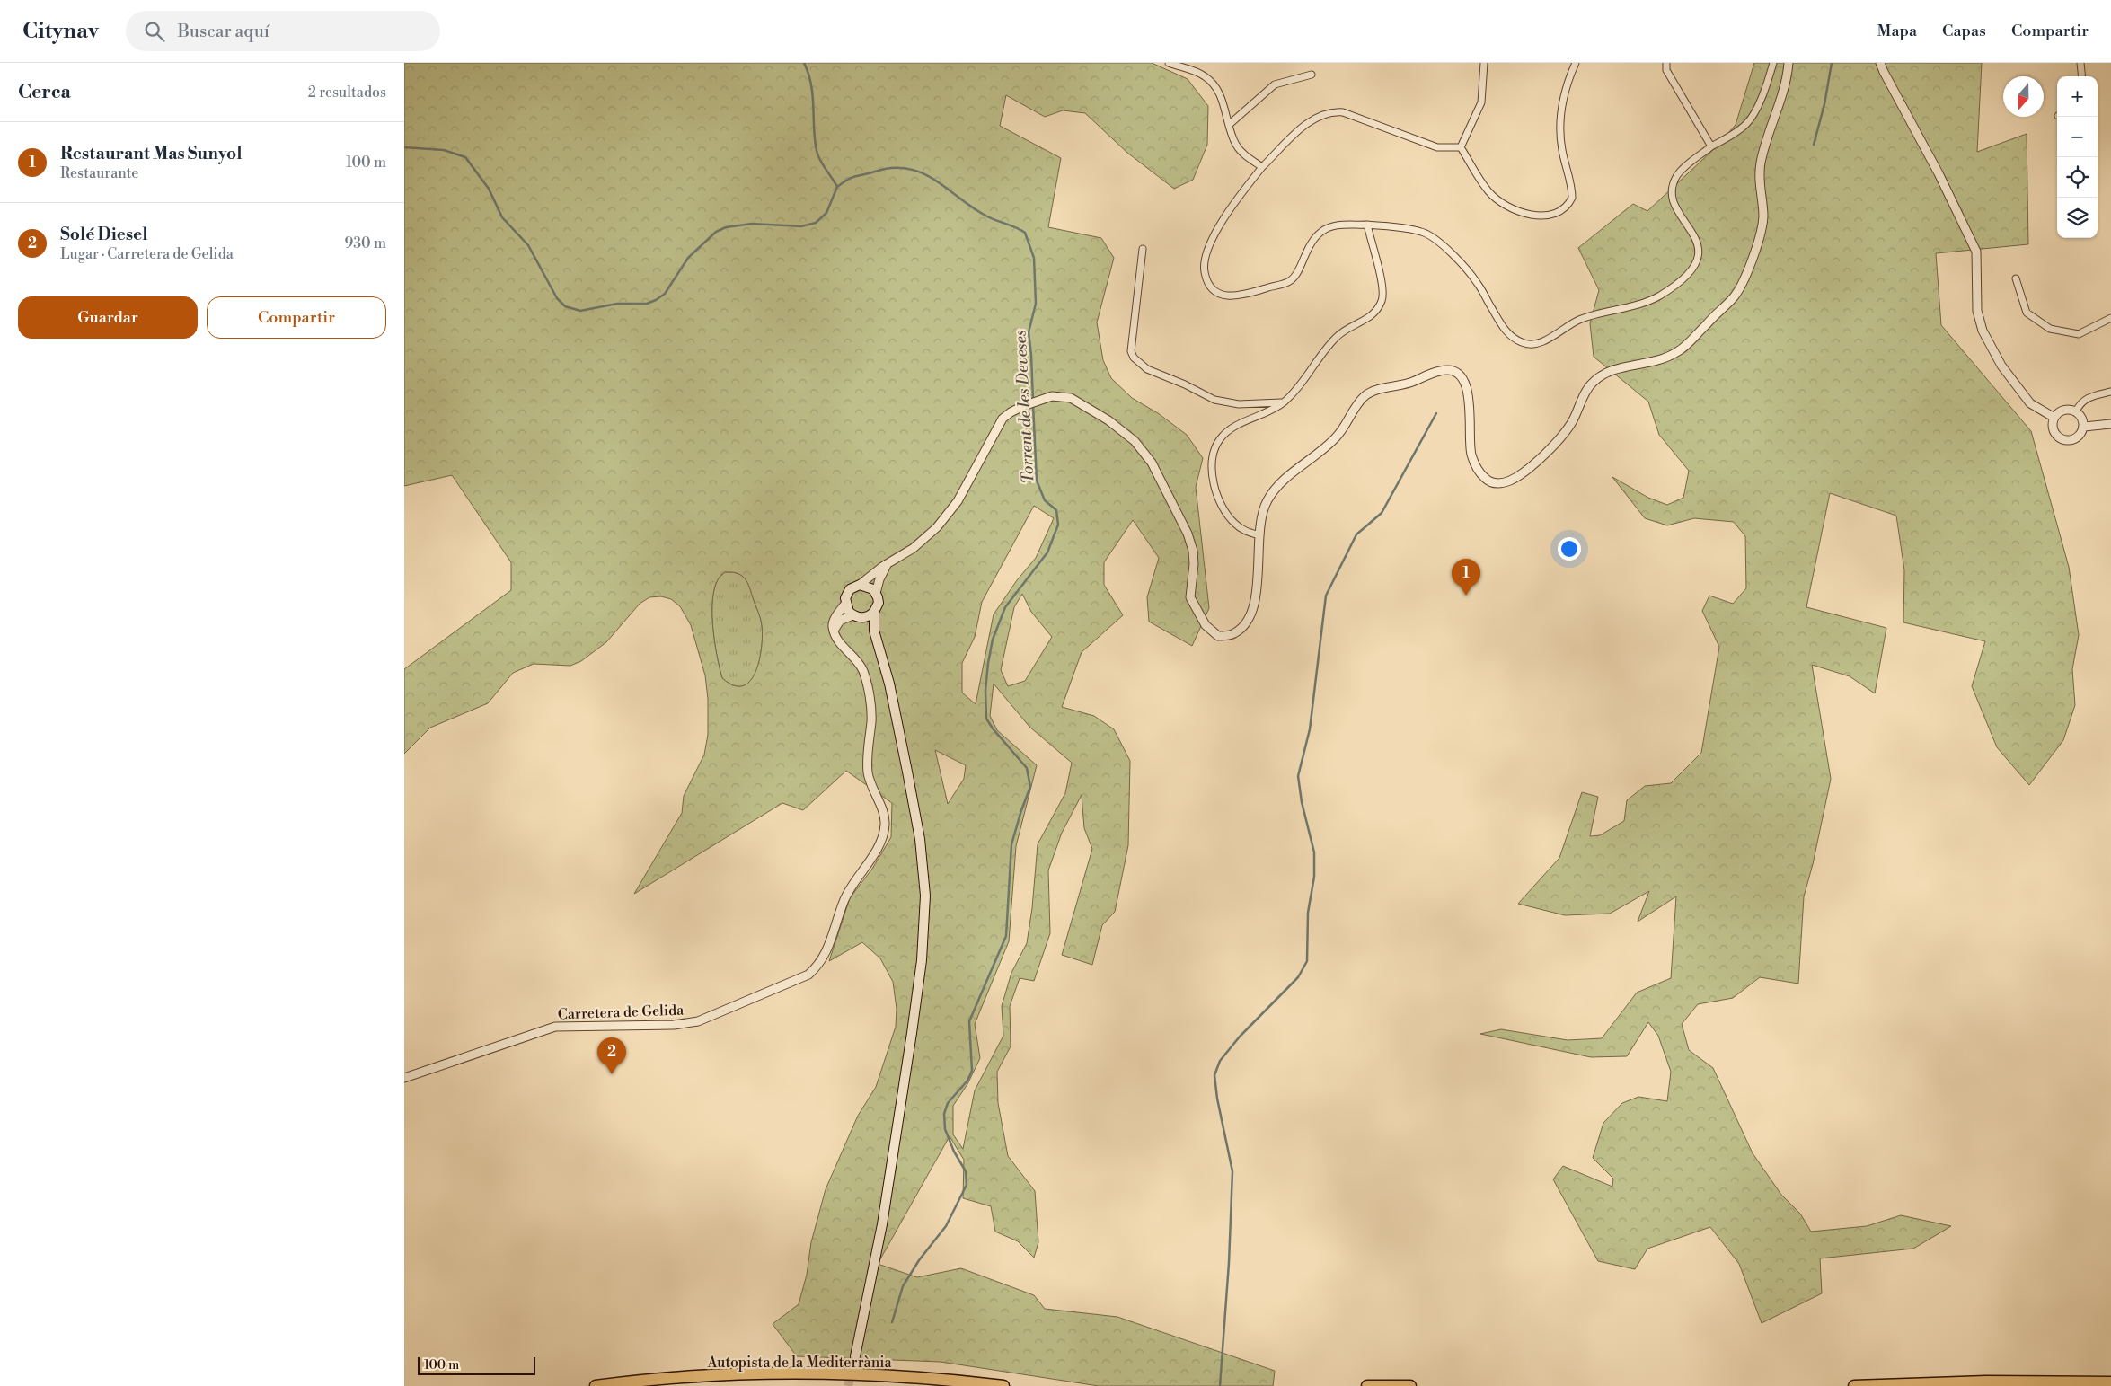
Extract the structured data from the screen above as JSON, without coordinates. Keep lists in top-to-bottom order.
{
  "streets": {
    "highway": ["Autopista de la Mediterrània"],
    "street": ["Carretera de Gelida"]
  },
  "water": ["Torrent de les Deveses"],
  "scale_bar": "100 m",
  "north": "bottom",
  "page": {
    "header": "Citynav",
    "search": "Buscar aquí",
    "nav": ["Mapa", "Capas", "Compartir"],
    "heading": ["Cerca", "2 resultados"],
    "map_buttons": ["+", "−"],
    "list": [
      {
        "mark": "1",
        "name": "Restaurant Mas Sunyol",
        "note": "Restaurante",
        "value": "100 m"
      },
      {
        "mark": "2",
        "name": "Solé Diesel",
        "note": "Lugar · Carretera de Gelida",
        "value": "930 m"
      }
    ],
    "buttons": ["Guardar", "Compartir"],
    "pins": ["1", "2"],
    "scale": "100 m"
  }
}
